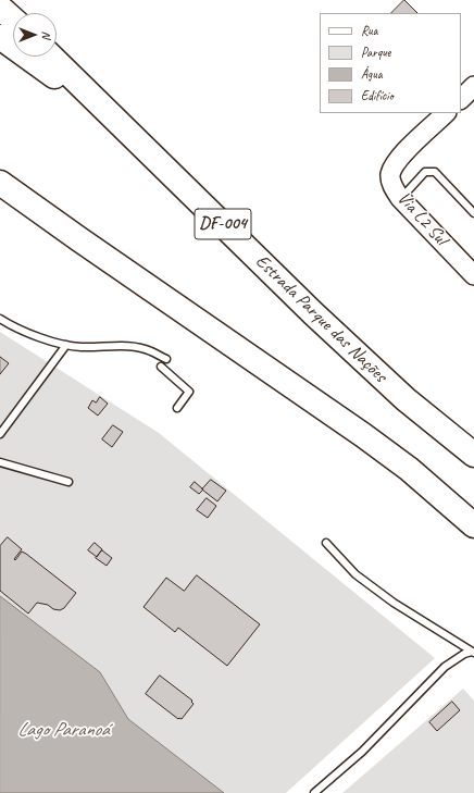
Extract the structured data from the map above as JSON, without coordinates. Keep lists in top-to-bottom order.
{
  "streets": {
    "highway": ["DF-004", "Estrada Parque das Nações"],
    "street": ["Via L2 Sul"]
  },
  "water": ["Lago Paranoá"],
  "legend": [
    "Rua",
    "Parque",
    "Água",
    "Edifício"
  ],
  "north": "right"
}
